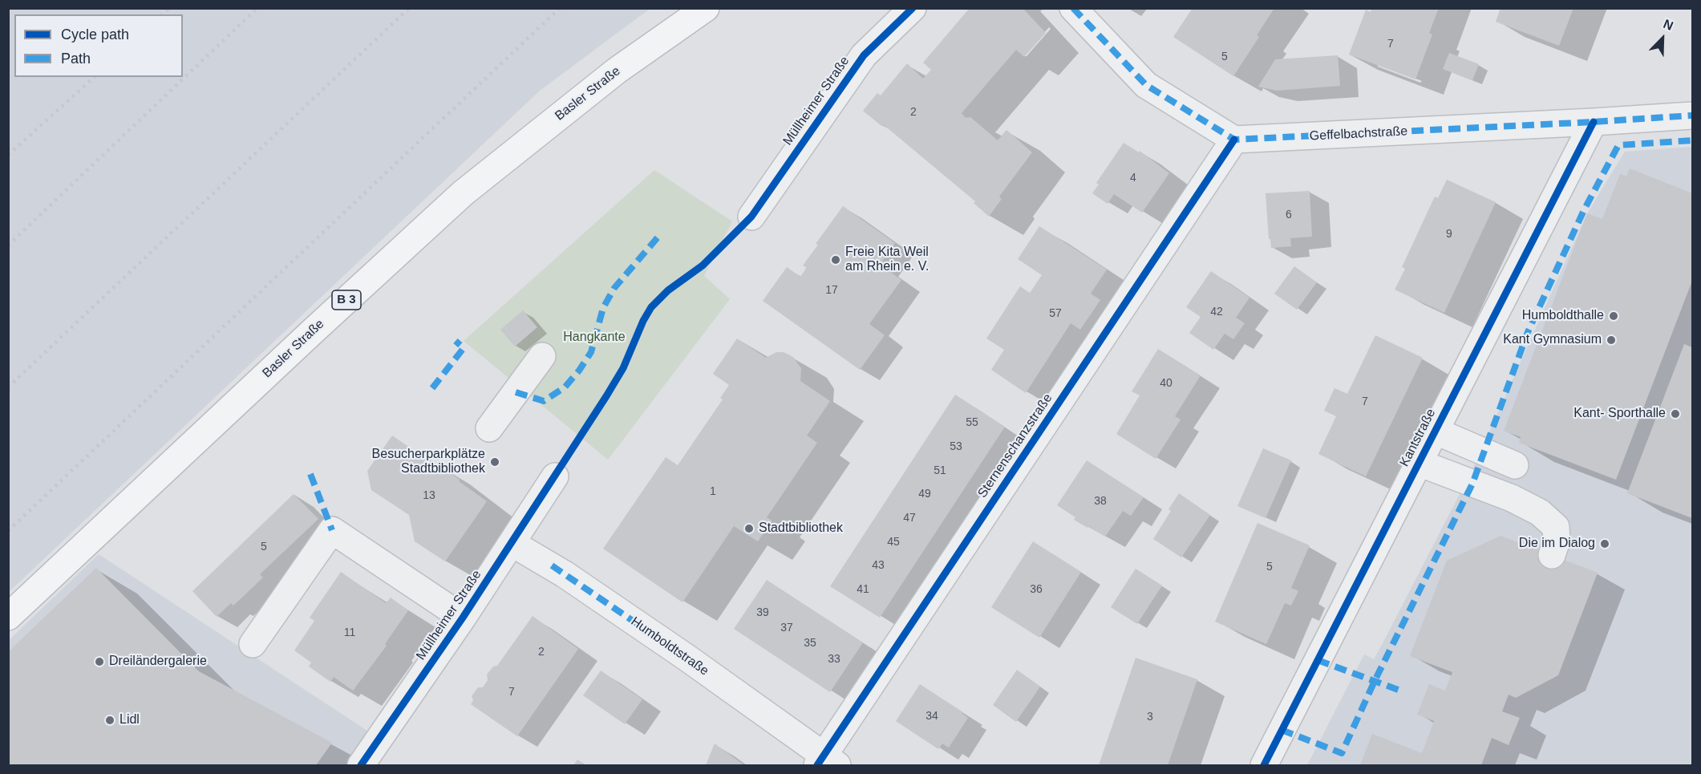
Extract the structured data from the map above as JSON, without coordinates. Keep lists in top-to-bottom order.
{
  "streets": {
    "main road": ["Basler Straße", "B 3"],
    "street": [
      "Müllheimer Straße",
      "Geffelbachstraße",
      "Kantstraße",
      "Sternenschanzstraße",
      "Humboldtstraße"
    ]
  },
  "crossings": [
    ["Müllheimer Straße", "Humboldtstraße"],
    ["Geffelbachstraße", "Kantstraße"],
    ["Geffelbachstraße", "Sternenschanzstraße"],
    ["Sternenschanzstraße", "Humboldtstraße"]
  ],
  "parks": ["Hangkante"],
  "places": [
    "Freie Kita Weil am Rhein e. V.",
    "Humboldthalle",
    "Kant Gymnasium",
    "Kant- Sporthalle",
    "Besucherparkplätze Stadtbibliothek",
    "Stadtbibliothek",
    "Die im Dialog",
    "Dreiländergalerie",
    "Lidl"
  ],
  "house_numbers": [
    "7",
    "5",
    "2",
    "4",
    "6",
    "9",
    "17",
    "42",
    "57",
    "40",
    "7",
    "55",
    "53",
    "51",
    "1",
    "49",
    "13",
    "38",
    "47",
    "45",
    "5",
    "43",
    "5",
    "41",
    "36",
    "39",
    "37",
    "11",
    "35",
    "2",
    "33",
    "7",
    "34",
    "3"
  ],
  "legend": ["Cycle path", "Path"],
  "north": "top right"
}
